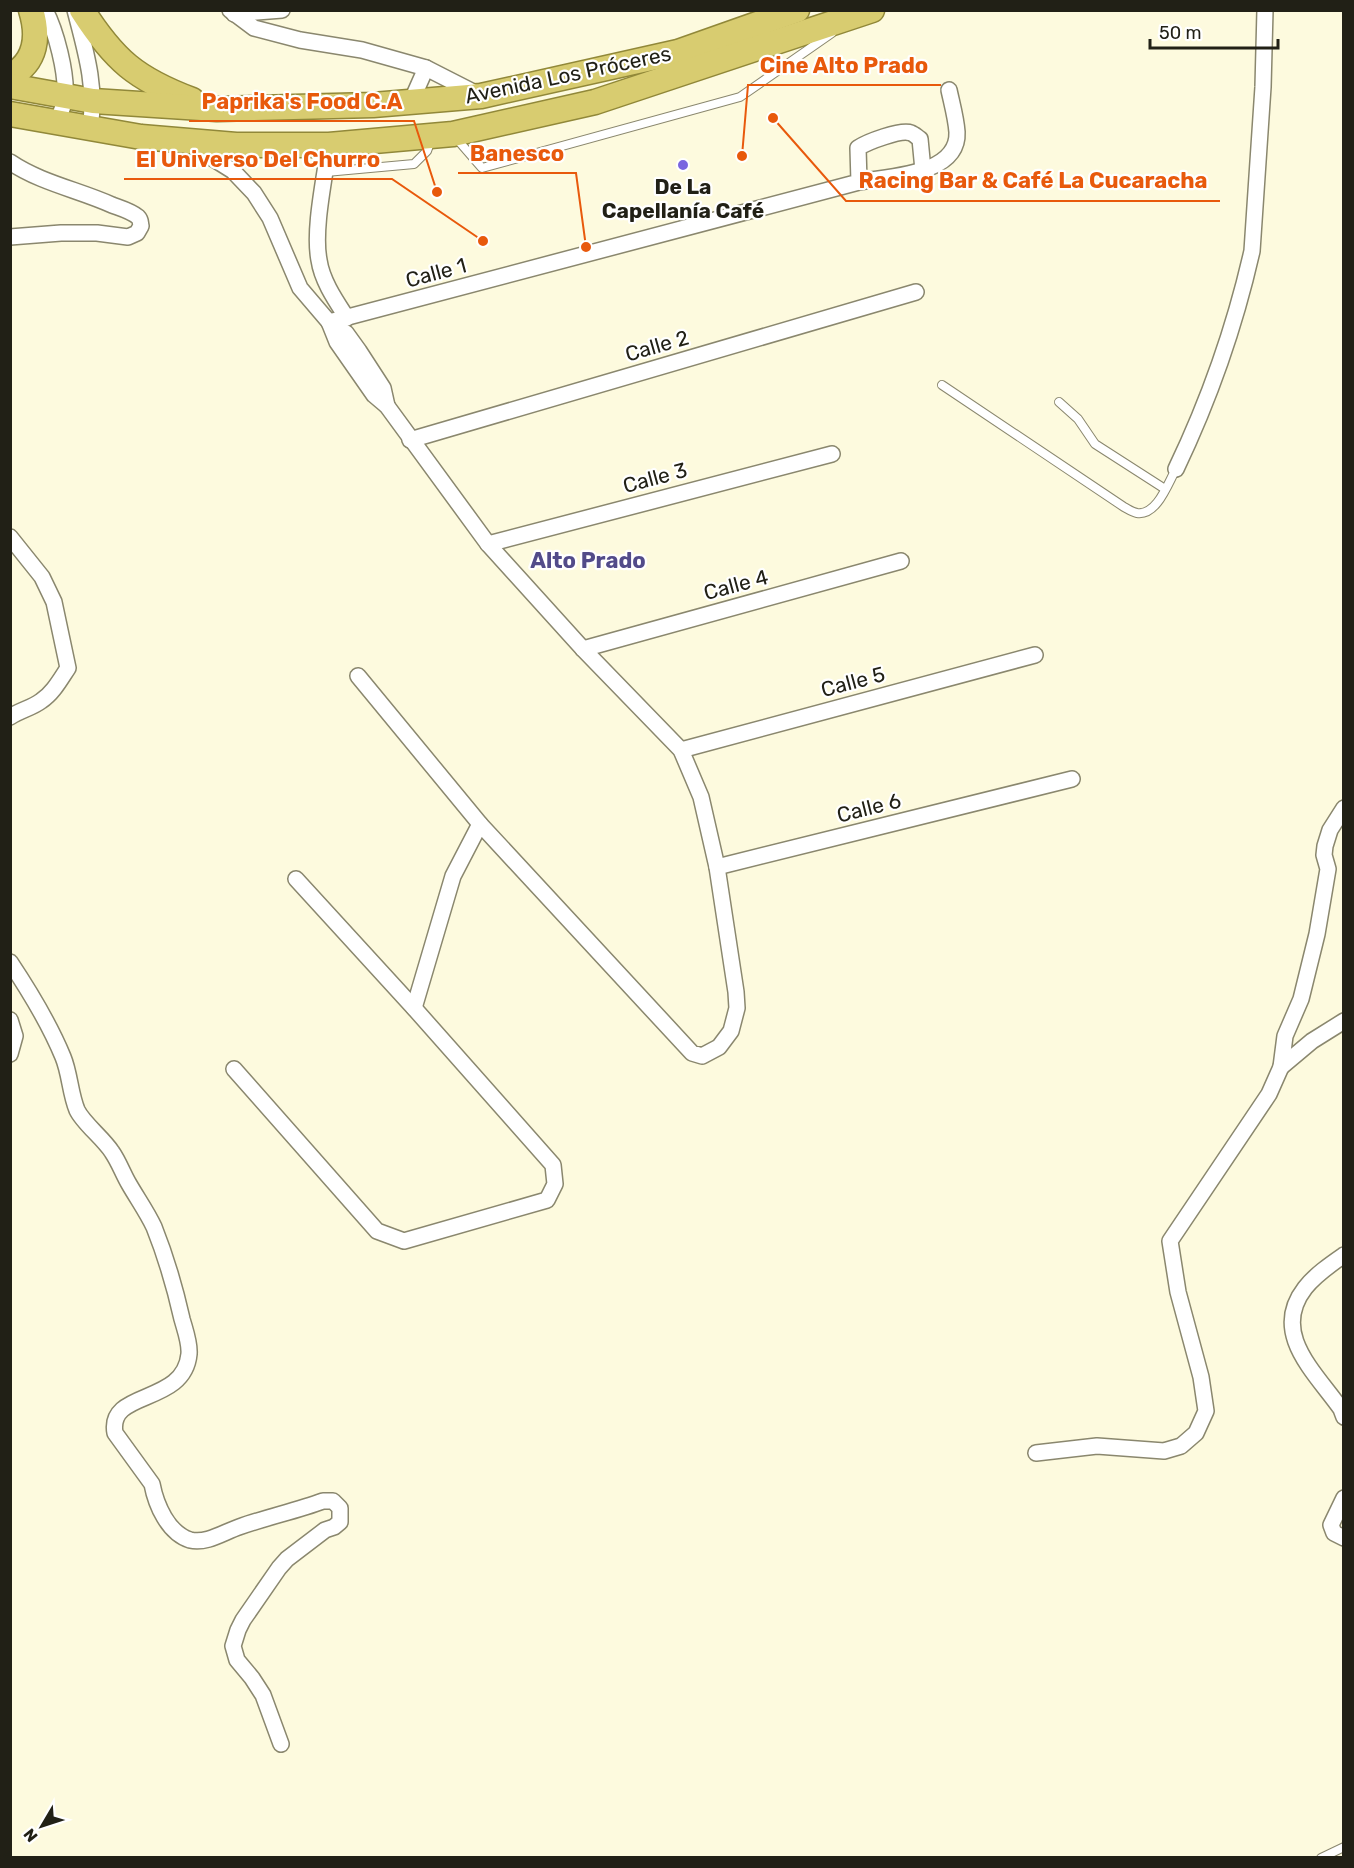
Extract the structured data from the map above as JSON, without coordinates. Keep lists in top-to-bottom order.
{
  "streets": {
    "highway": ["Avenida Los Próceres"],
    "street": [
      "Calle 1",
      "Calle 2",
      "Calle 3",
      "Calle 4",
      "Calle 5",
      "Calle 6"
    ]
  },
  "districts": ["Alto Prado"],
  "places": [
    "Racing Bar & Café La Cucaracha",
    "Cine Alto Prado",
    "De La Capellanía Café",
    "Paprika's Food C.A",
    "El Universo Del Churro",
    "Banesco"
  ],
  "scale_bar": "50 m",
  "north": "bottom left"
}
